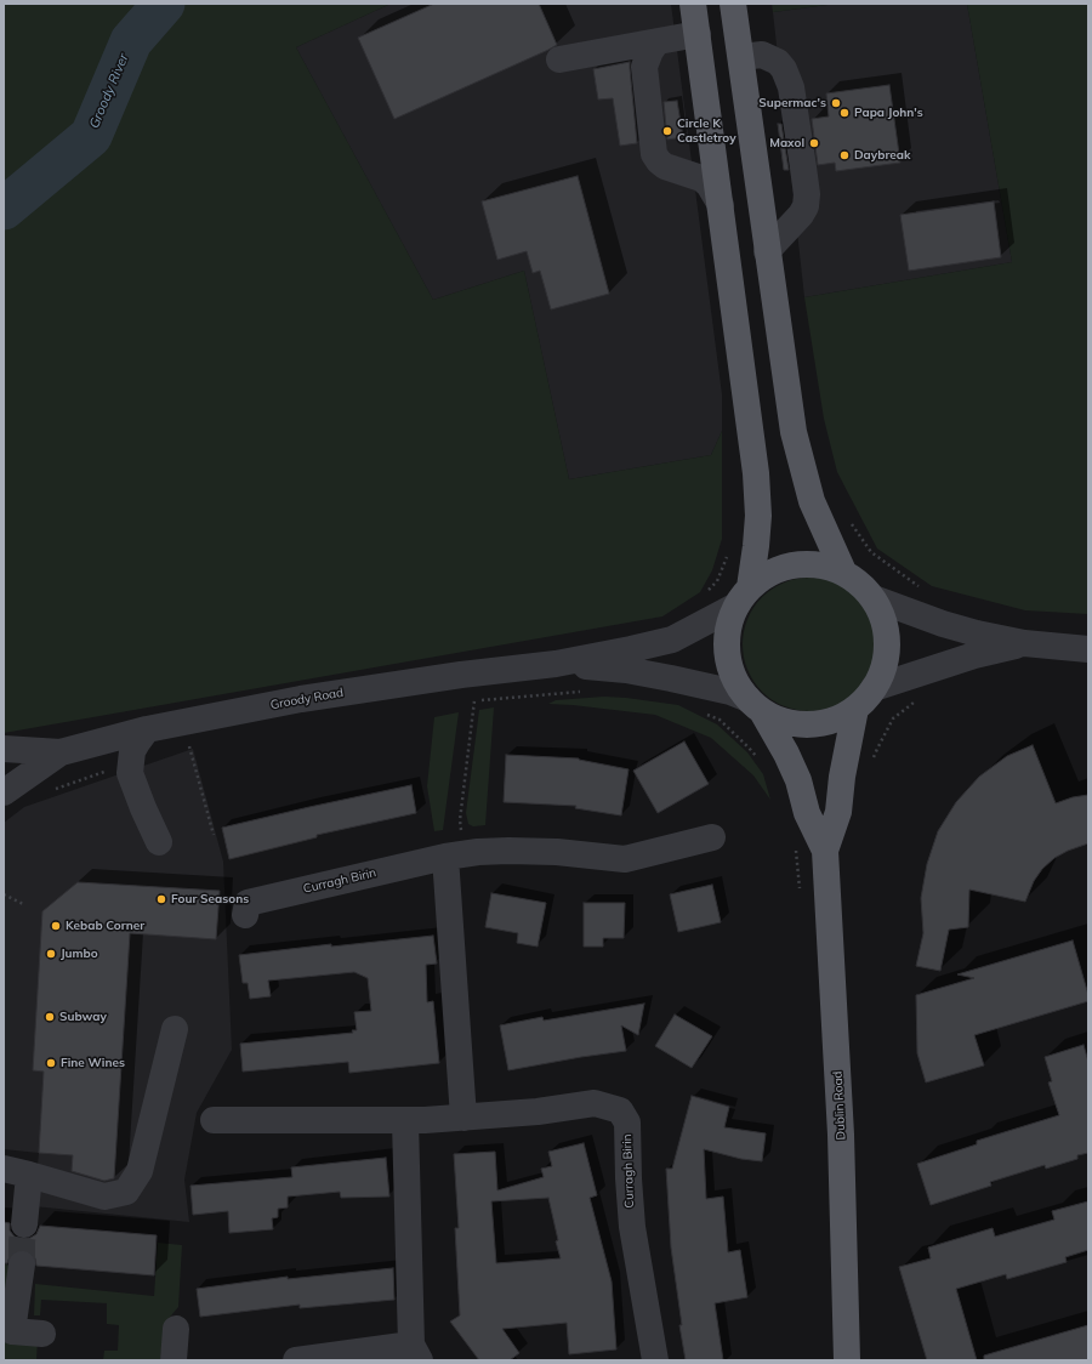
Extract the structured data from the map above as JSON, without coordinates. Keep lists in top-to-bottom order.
{
  "streets": {
    "main road": ["Dublin Road"],
    "street": ["Groody Road", "Curragh Birin"]
  },
  "water": ["Groody River"],
  "places": [
    "Supermac's",
    "Papa John's",
    "Circle K Castletroy",
    "Maxol",
    "Daybreak",
    "Four Seasons",
    "Kebab Corner",
    "Jumbo",
    "Subway",
    "Fine Wines"
  ]
}
